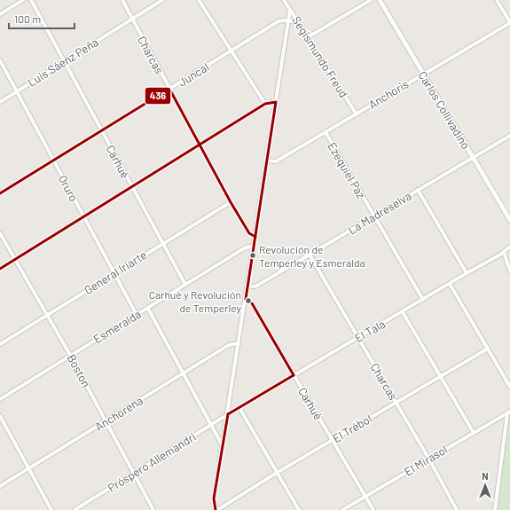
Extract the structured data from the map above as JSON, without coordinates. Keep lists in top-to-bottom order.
{
  "streets": {
    "street": [
      "Charcas",
      "Segismundo Freud",
      "Luis Sáenz Peña",
      "Juncal",
      "Anchoris",
      "Carlos Collivadino",
      "Carhué",
      "Ezequiel Paz",
      "Oruro",
      "La Madreselva",
      "General Iriarte",
      "Esmeralda",
      "El Tala",
      "Boston",
      "Anchorena",
      "El Trébol",
      "El Mirasol",
      "Próspero Allemandri"
    ]
  },
  "crossings": [
    ["Charcas", "Luis Sáenz Peña"],
    ["Charcas", "Juncal"],
    ["Charcas", "La Madreselva"],
    ["Charcas", "General Iriarte"],
    ["Charcas", "El Tala"],
    ["Charcas", "El Trébol"],
    ["Charcas", "El Mirasol"],
    ["Segismundo Freud", "Juncal"],
    ["Segismundo Freud", "Anchoris"],
    ["Luis Sáenz Peña", "Carhué"],
    ["Luis Sáenz Peña", "Oruro"],
    ["Juncal", "Carhué"],
    ["Juncal", "Oruro"],
    ["Anchoris", "Carlos Collivadino"],
    ["Anchoris", "Ezequiel Paz"],
    ["Carlos Collivadino", "La Madreselva"],
    ["Carhué", "General Iriarte"],
    ["Carhué", "Esmeralda"],
    ["Carhué", "El Tala"],
    ["Carhué", "El Trébol"],
    ["Carhué", "El Mirasol"],
    ["Ezequiel Paz", "La Madreselva"],
    ["Ezequiel Paz", "El Tala"],
    ["Oruro", "General Iriarte"],
    ["Oruro", "Esmeralda"],
    ["General Iriarte", "Boston"],
    ["Esmeralda", "Boston"],
    ["El Tala", "Próspero Allemandri"],
    ["Boston", "Anchorena"],
    ["Boston", "Próspero Allemandri"]
  ],
  "places": ["Revolución de Temperley y Esmeralda", "Carhué y Revolución de Temperley"],
  "lines": ["transit line 436"],
  "scale_bar": "100 m",
  "north": "top"
}
